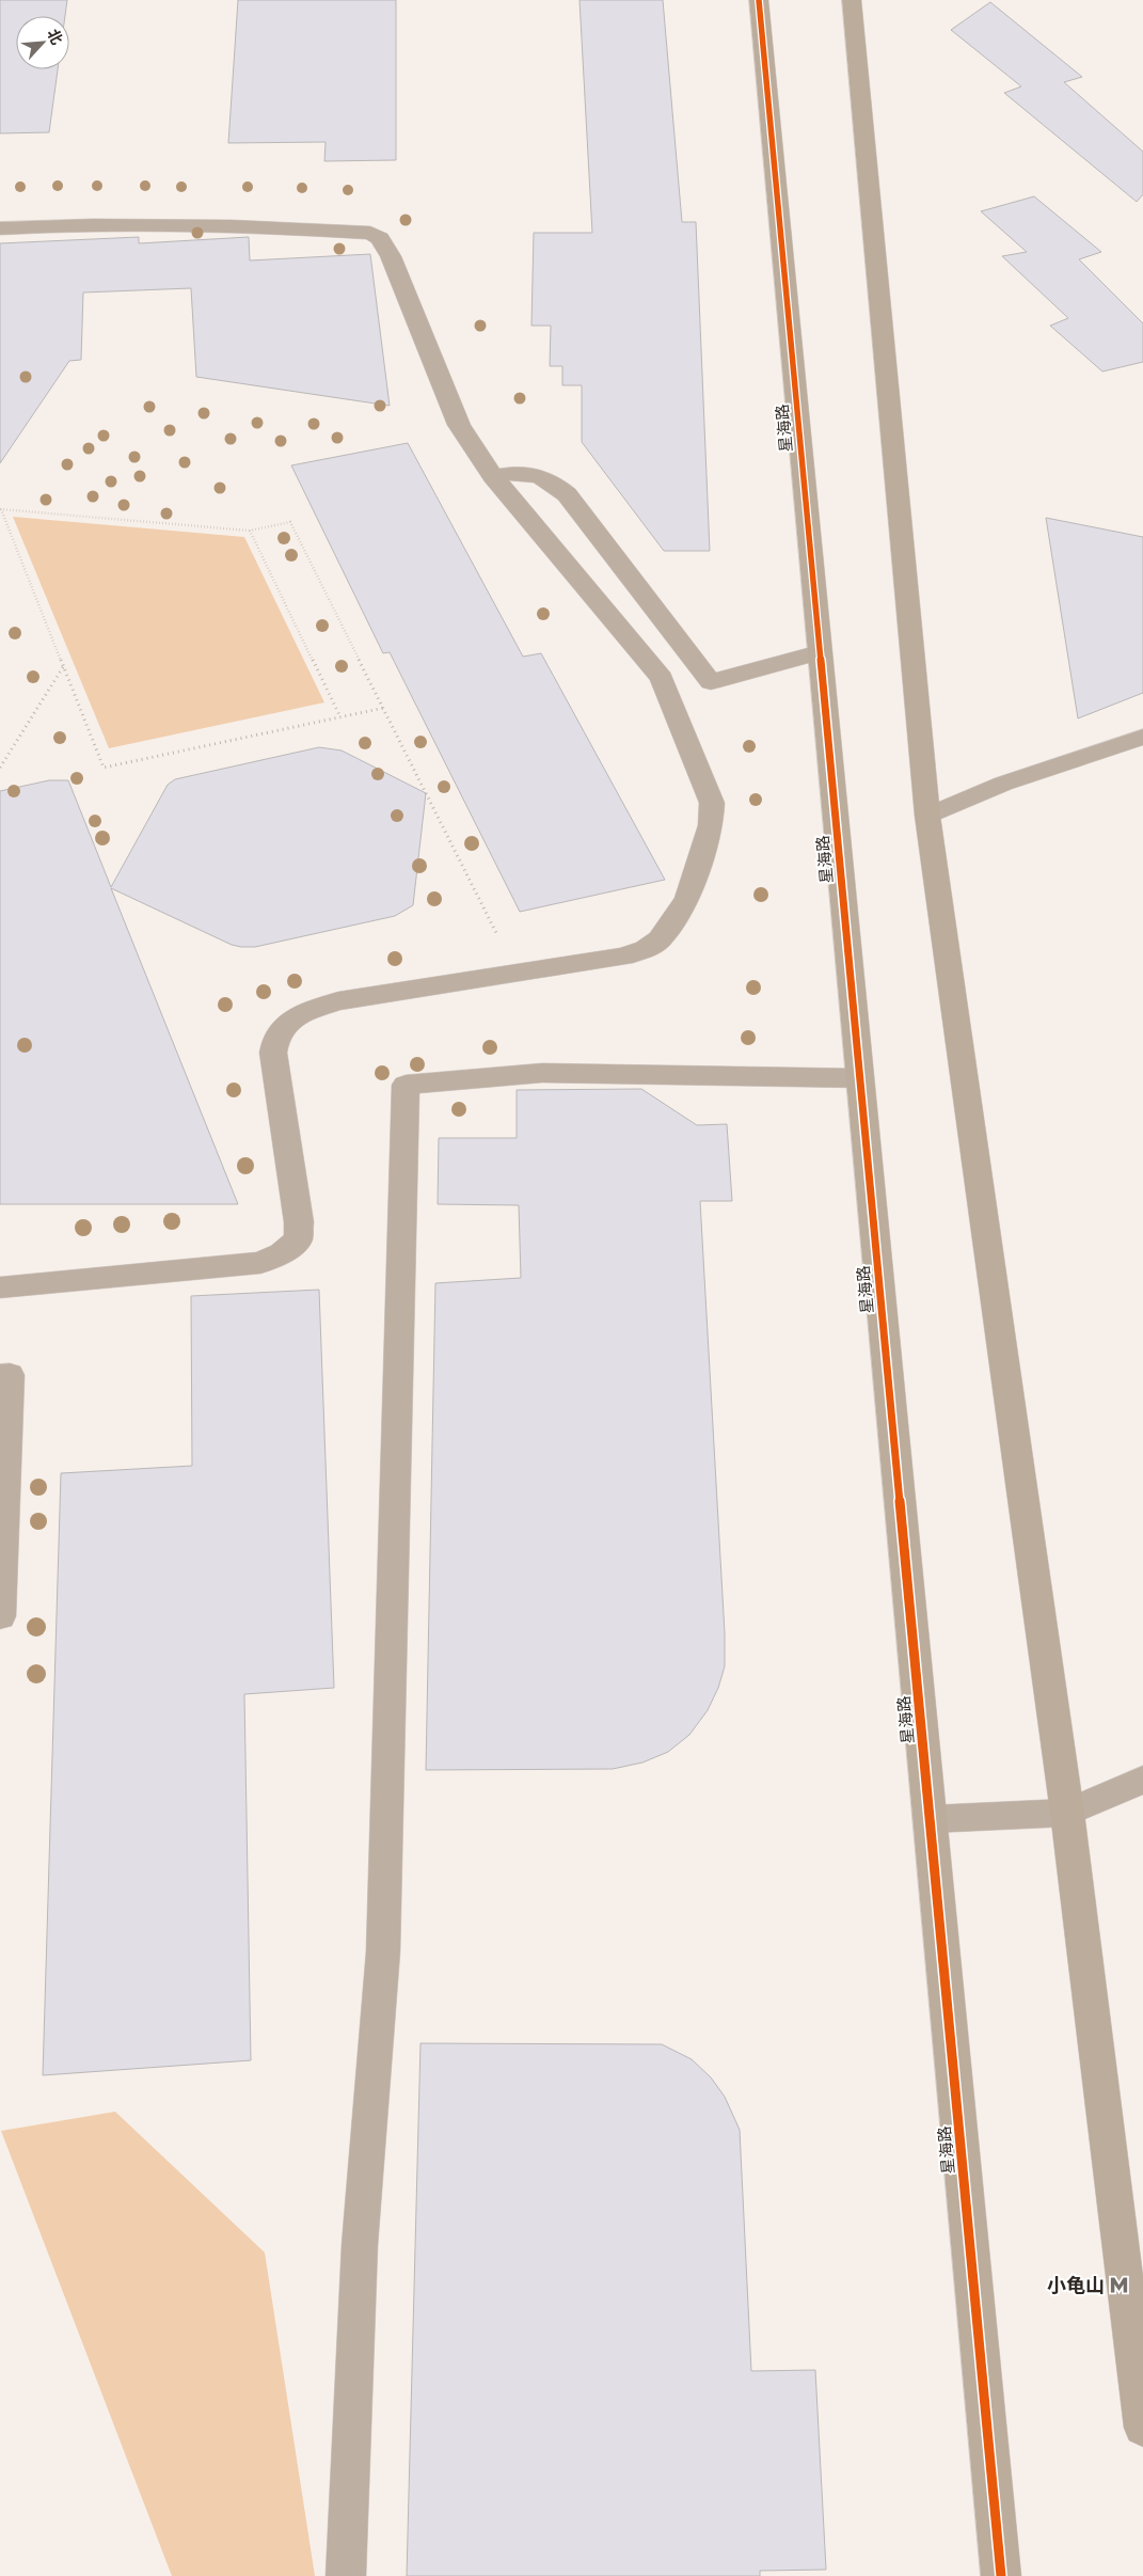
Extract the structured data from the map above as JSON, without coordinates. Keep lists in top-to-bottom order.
{
  "streets": {
    "street": ["星海路"]
  },
  "places": {
    "metro station": ["小龟山"]
  },
  "north": "top right"
}
